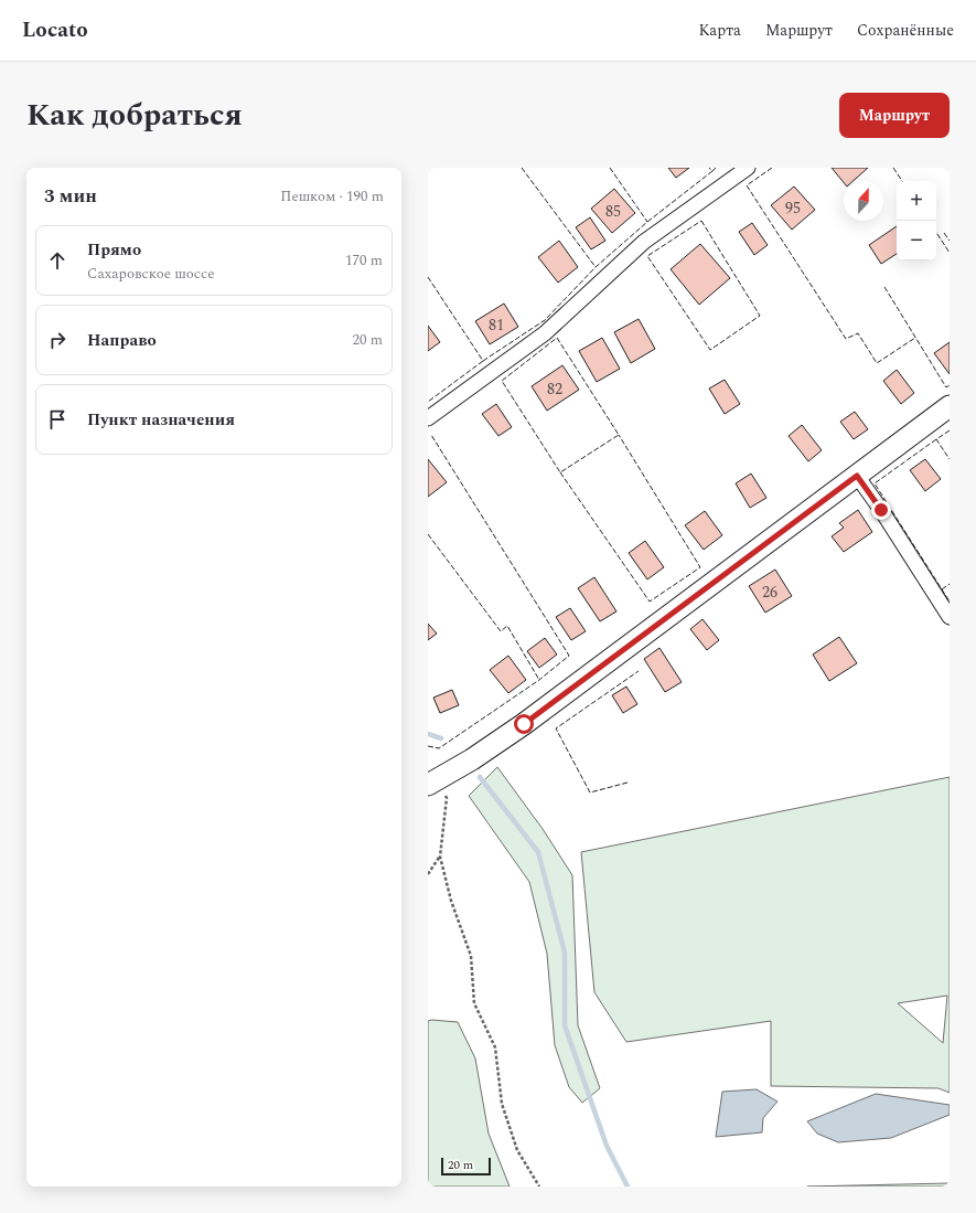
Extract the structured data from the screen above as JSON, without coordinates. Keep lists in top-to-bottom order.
{
  "house_numbers": [
    "95",
    "85",
    "81",
    "82",
    "26"
  ],
  "scale_bar": "20 m",
  "north": "top",
  "page": {
    "header": "Locato",
    "nav": ["Карта", "Маршрут", "Сохранённые"],
    "title": "Как добраться",
    "buttons": "Маршрут",
    "heading": ["3 мин", "Пешком · 190 m"],
    "map_buttons": ["+", "−"],
    "list": [
      ["Прямо", "Сахаровское шоссе", "170 m"],
      ["Направо", "20 m"],
      "Пункт назначения"
    ],
    "scale": "20 m"
  }
}
